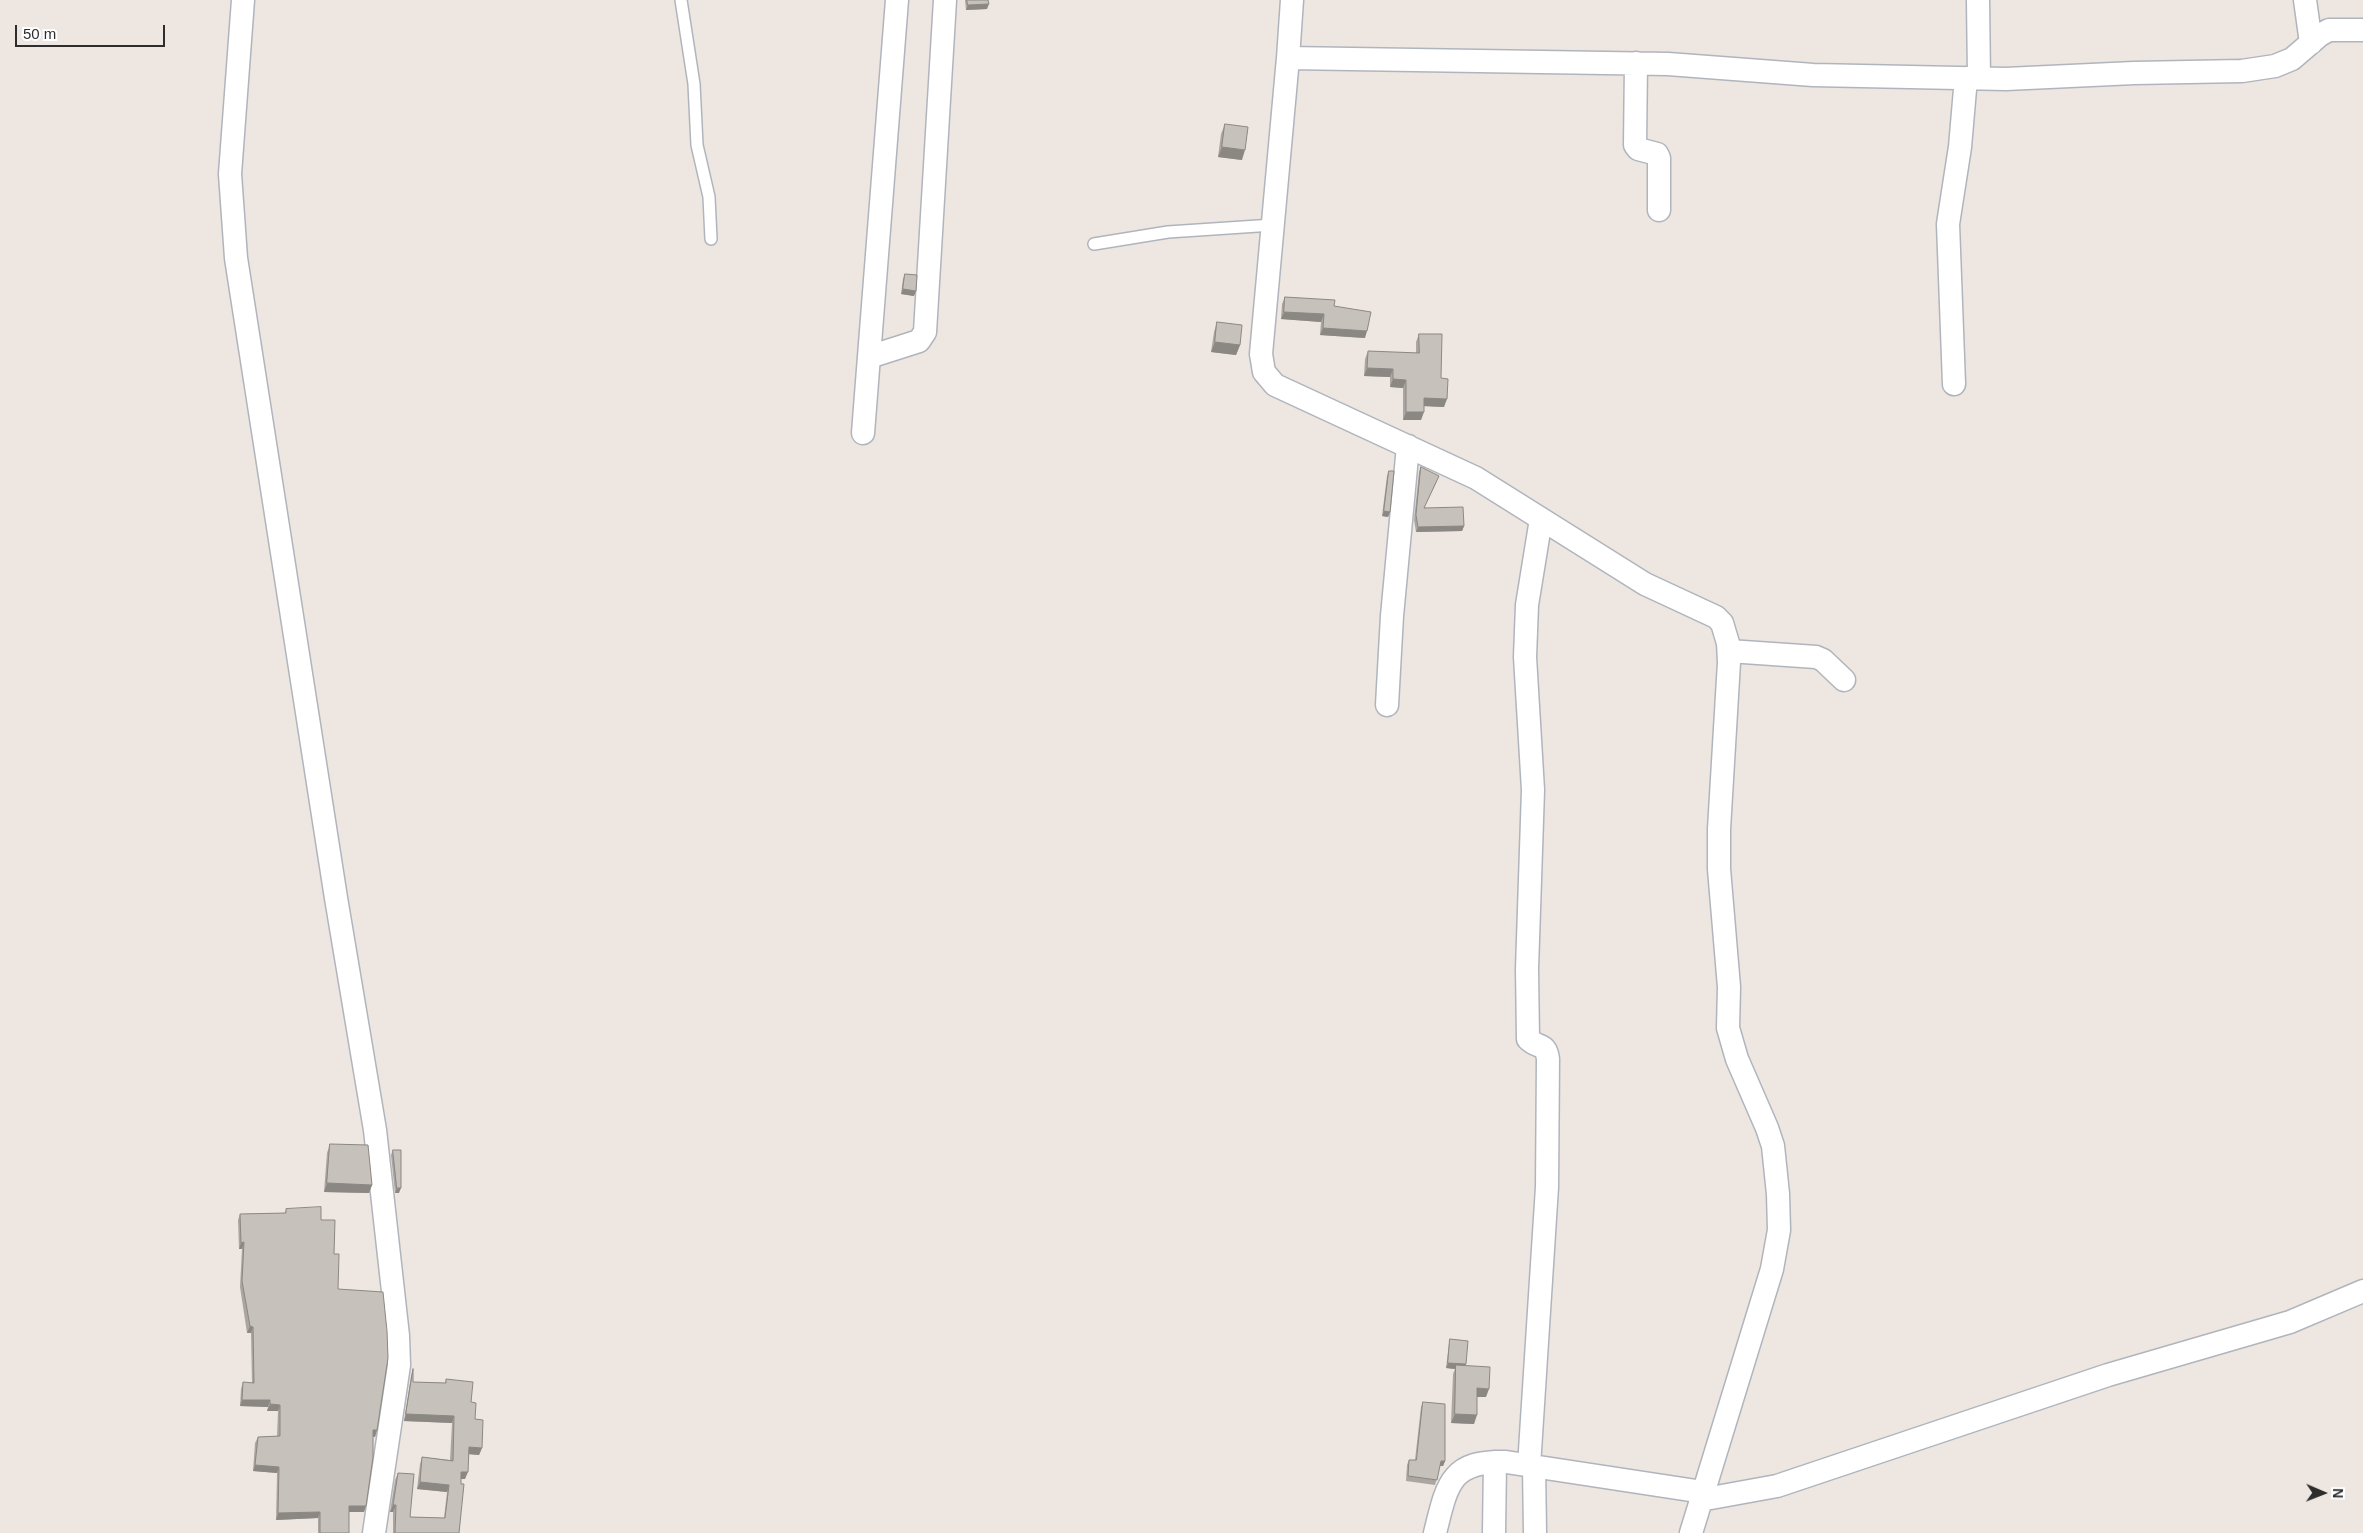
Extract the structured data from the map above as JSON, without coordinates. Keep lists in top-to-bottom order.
{
  "scale_bar": "50 m",
  "north": "right"
}
